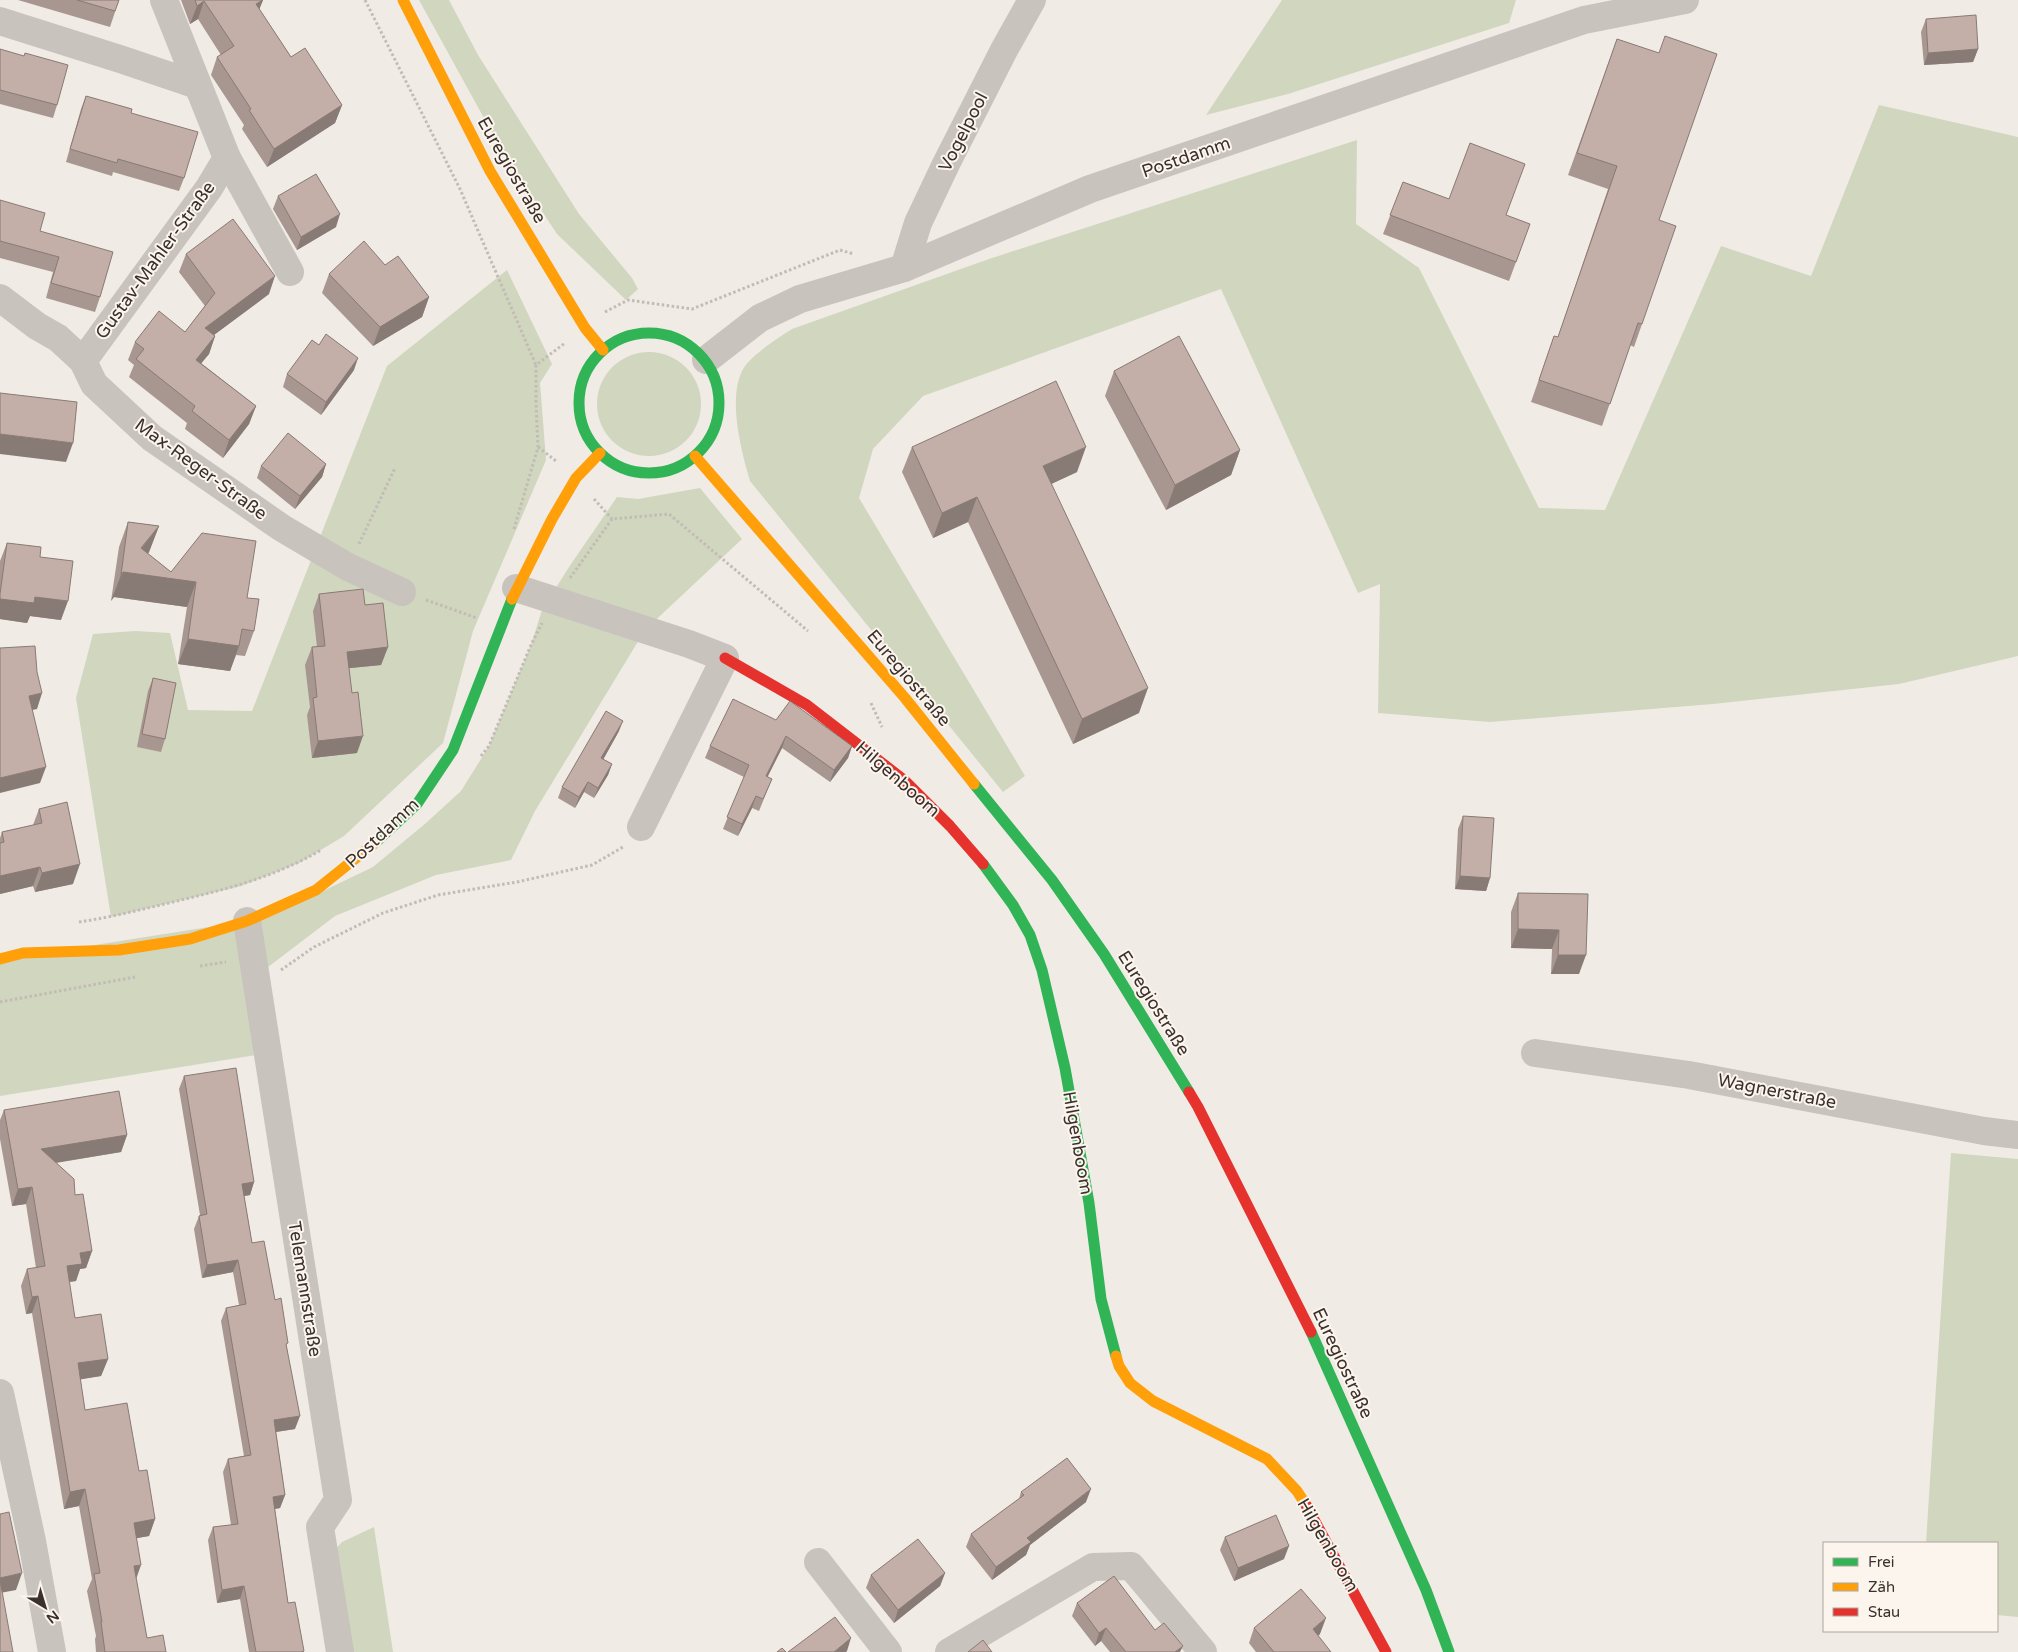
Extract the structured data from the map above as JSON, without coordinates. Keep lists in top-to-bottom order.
{
  "streets": {
    "main road": ["Postdamm", "Euregiostraße", "Hilgenboom"],
    "street": [
      "Vogelpool",
      "Gustav-Mahler-Straße",
      "Max-Reger-Straße",
      "Wagnerstraße",
      "Telemannstraße"
    ]
  },
  "crossings": [
    ["Vogelpool", "Postdamm"],
    ["Postdamm", "Euregiostraße"],
    ["Postdamm", "Hilgenboom"],
    ["Postdamm", "Telemannstraße"],
    ["Gustav-Mahler-Straße", "Max-Reger-Straße"]
  ],
  "legend": ["Frei", "Zäh", "Stau"],
  "north": "bottom right"
}
